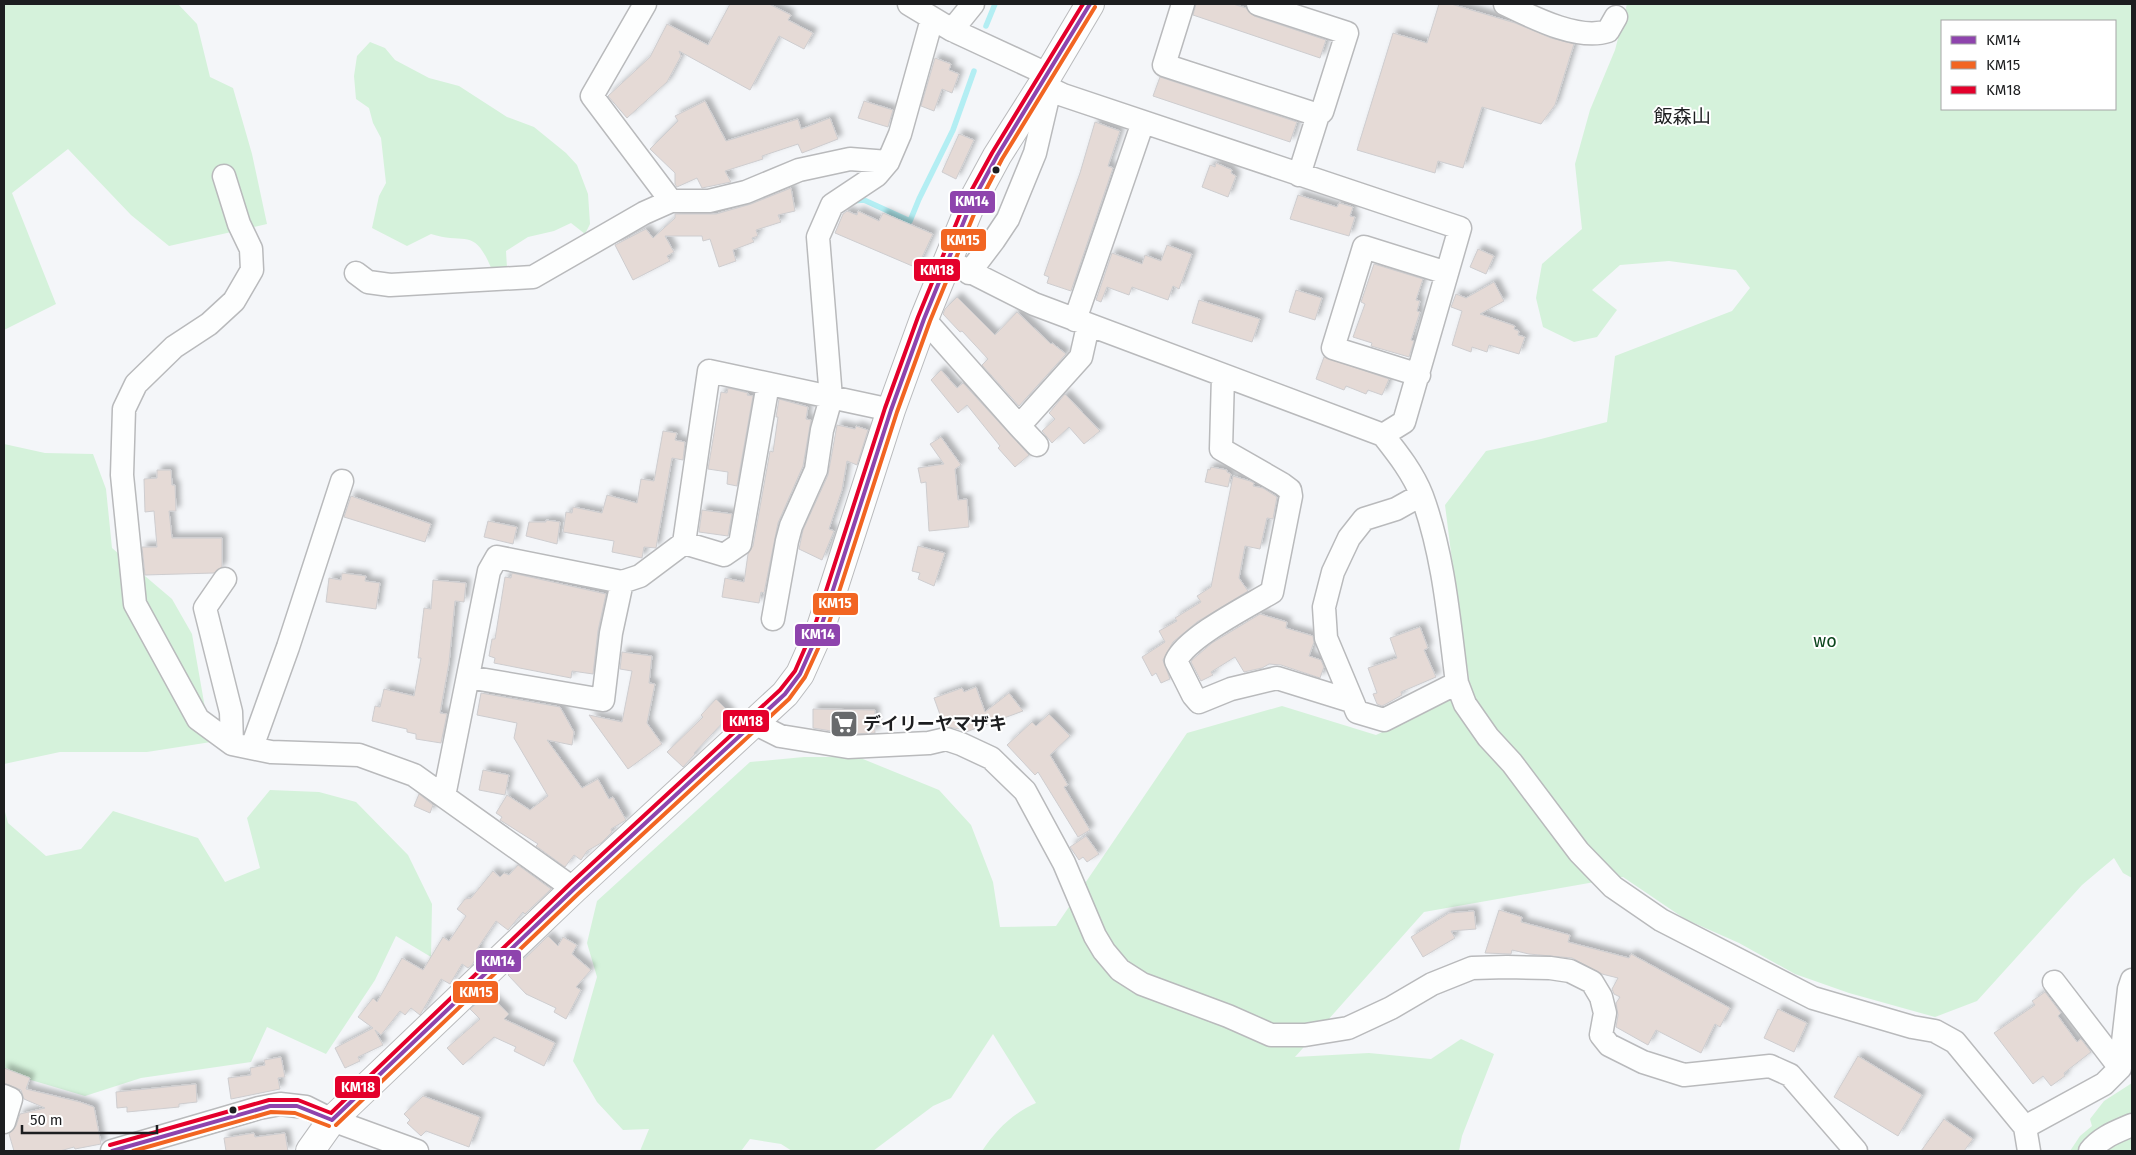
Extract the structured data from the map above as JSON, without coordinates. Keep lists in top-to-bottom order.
{
  "districts": ["飯森山"],
  "parks": ["wo"],
  "places": {
    "supermarket": ["デイリーヤマザキ"]
  },
  "lines": ["transit line KM14", "transit line KM18", "transit line KM15"],
  "legend": ["KM14", "KM15", "KM18"],
  "scale_bar": "50 m"
}
